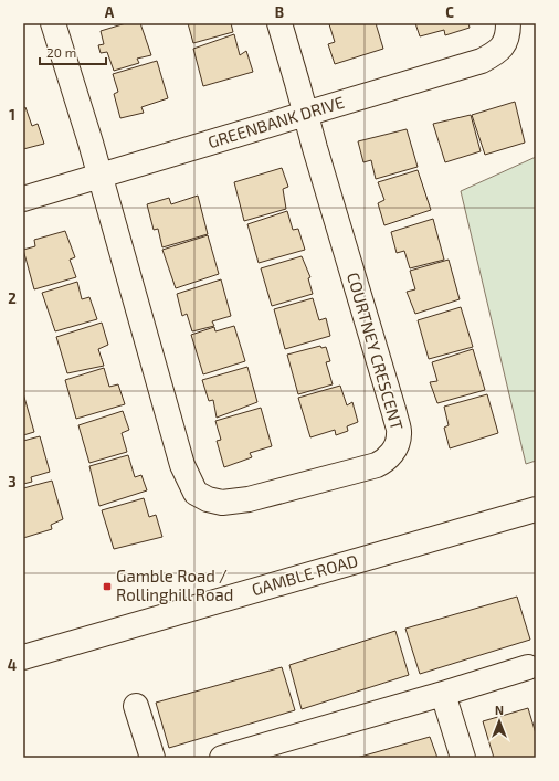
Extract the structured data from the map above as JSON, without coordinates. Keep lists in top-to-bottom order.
{
  "streets": {
    "street": ["GREENBANK DRIVE", "COURTNEY CRESCENT", "GAMBLE ROAD"]
  },
  "crossings": [
    ["GREENBANK DRIVE", "COURTNEY CRESCENT"]
  ],
  "places": {
    "transit": ["Gamble Road / Rollinghill Road"]
  },
  "scale_bar": "20 m",
  "north": "top",
  "grid": {
    "columns": ["A", "B", "C"],
    "rows": [
      "1",
      "2",
      "3",
      "4"
    ]
  }
}
